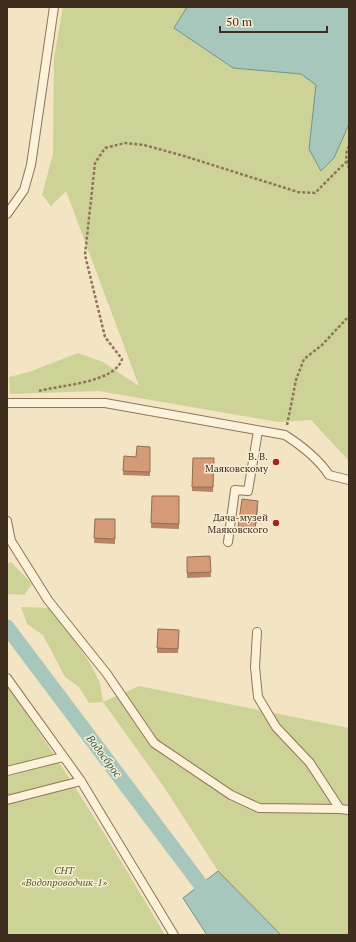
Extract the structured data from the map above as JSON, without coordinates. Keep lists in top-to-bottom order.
{
  "water": ["Водосброс"],
  "parks": ["СНТ «Водопроводчик-1»"],
  "places": ["В. В. Маяковскому", "Дача-музей Маяковского"],
  "scale_bar": "50 m"
}
